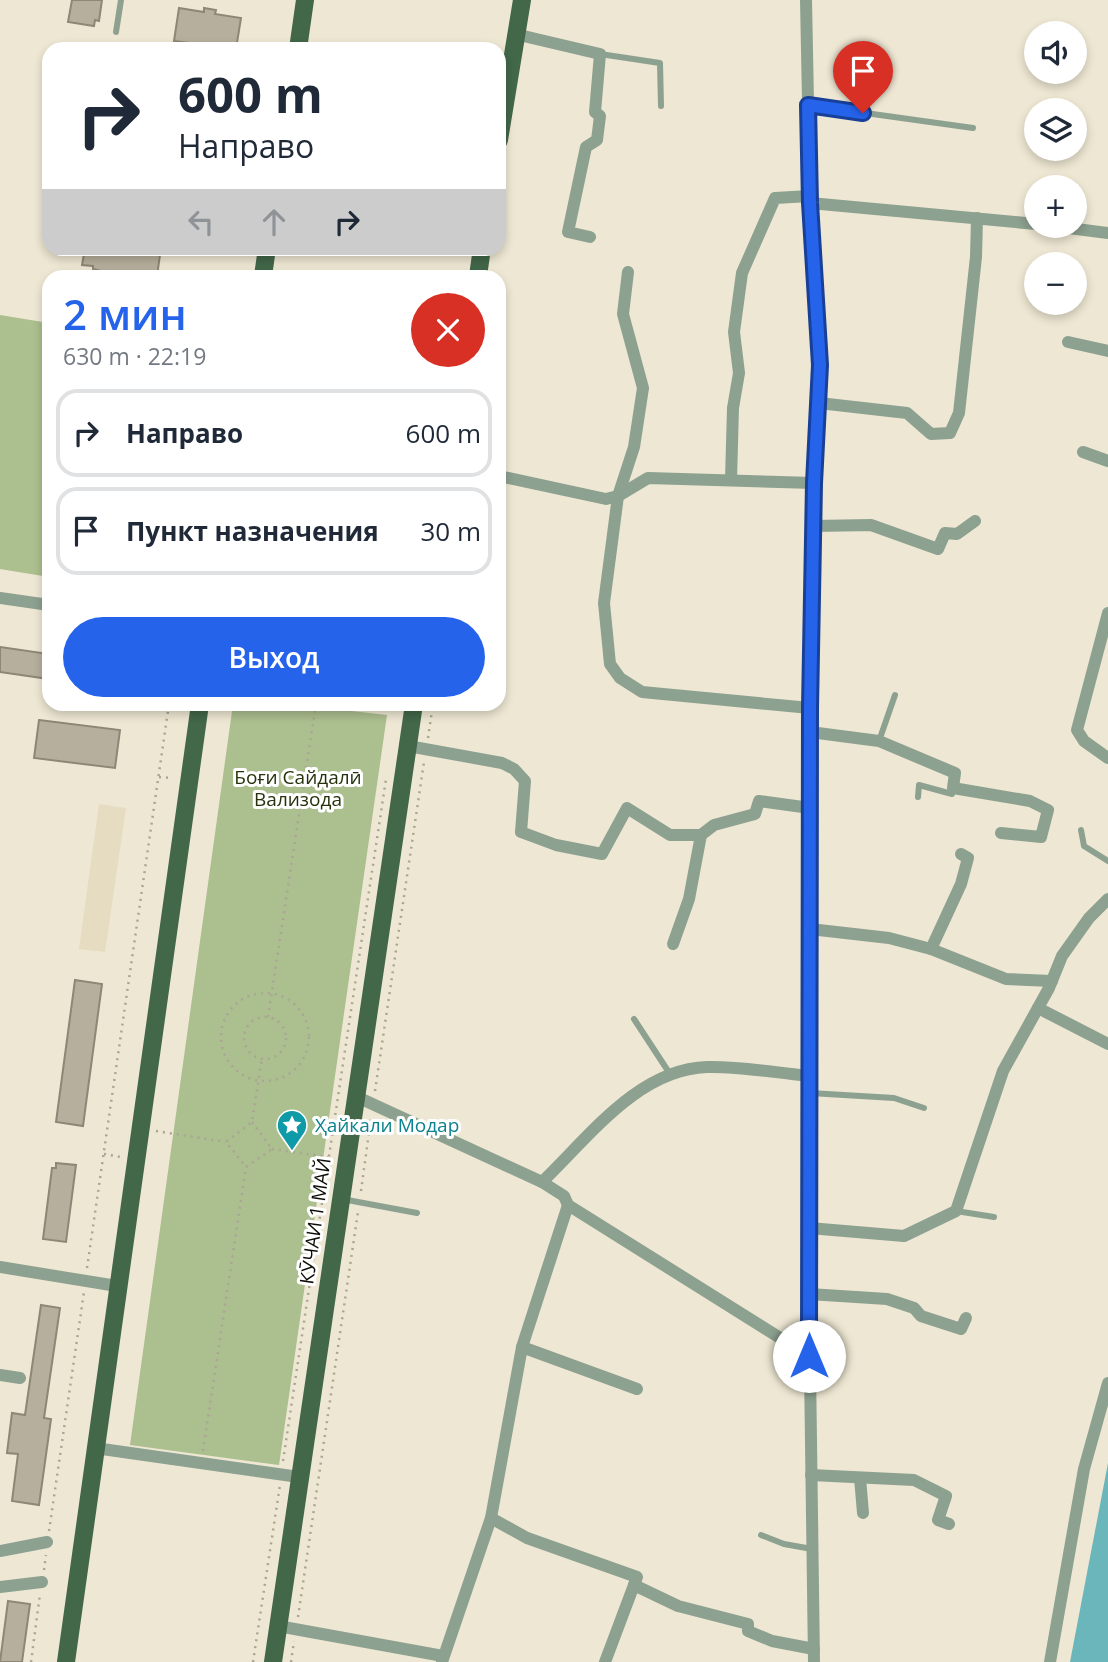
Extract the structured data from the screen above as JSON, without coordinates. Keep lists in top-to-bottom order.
{
  "streets": {
    "main road": ["КӮЧАИ 1 МАЙ"]
  },
  "parks": ["Боғи Сайдалӣ Вализода"],
  "places": {
    "place": ["Ҳайкали Модар"]
  },
  "page": {
    "map_buttons": ["+", "−"],
    "turn": ["600 m", "Направо"],
    "heading": ["2 мин", "630 m · 22:19"],
    "list": [
      {
        "name": "Направо",
        "value": "600 m"
      },
      {
        "name": "Пункт назначения",
        "value": "30 m"
      }
    ],
    "buttons": "Выход"
  }
}
